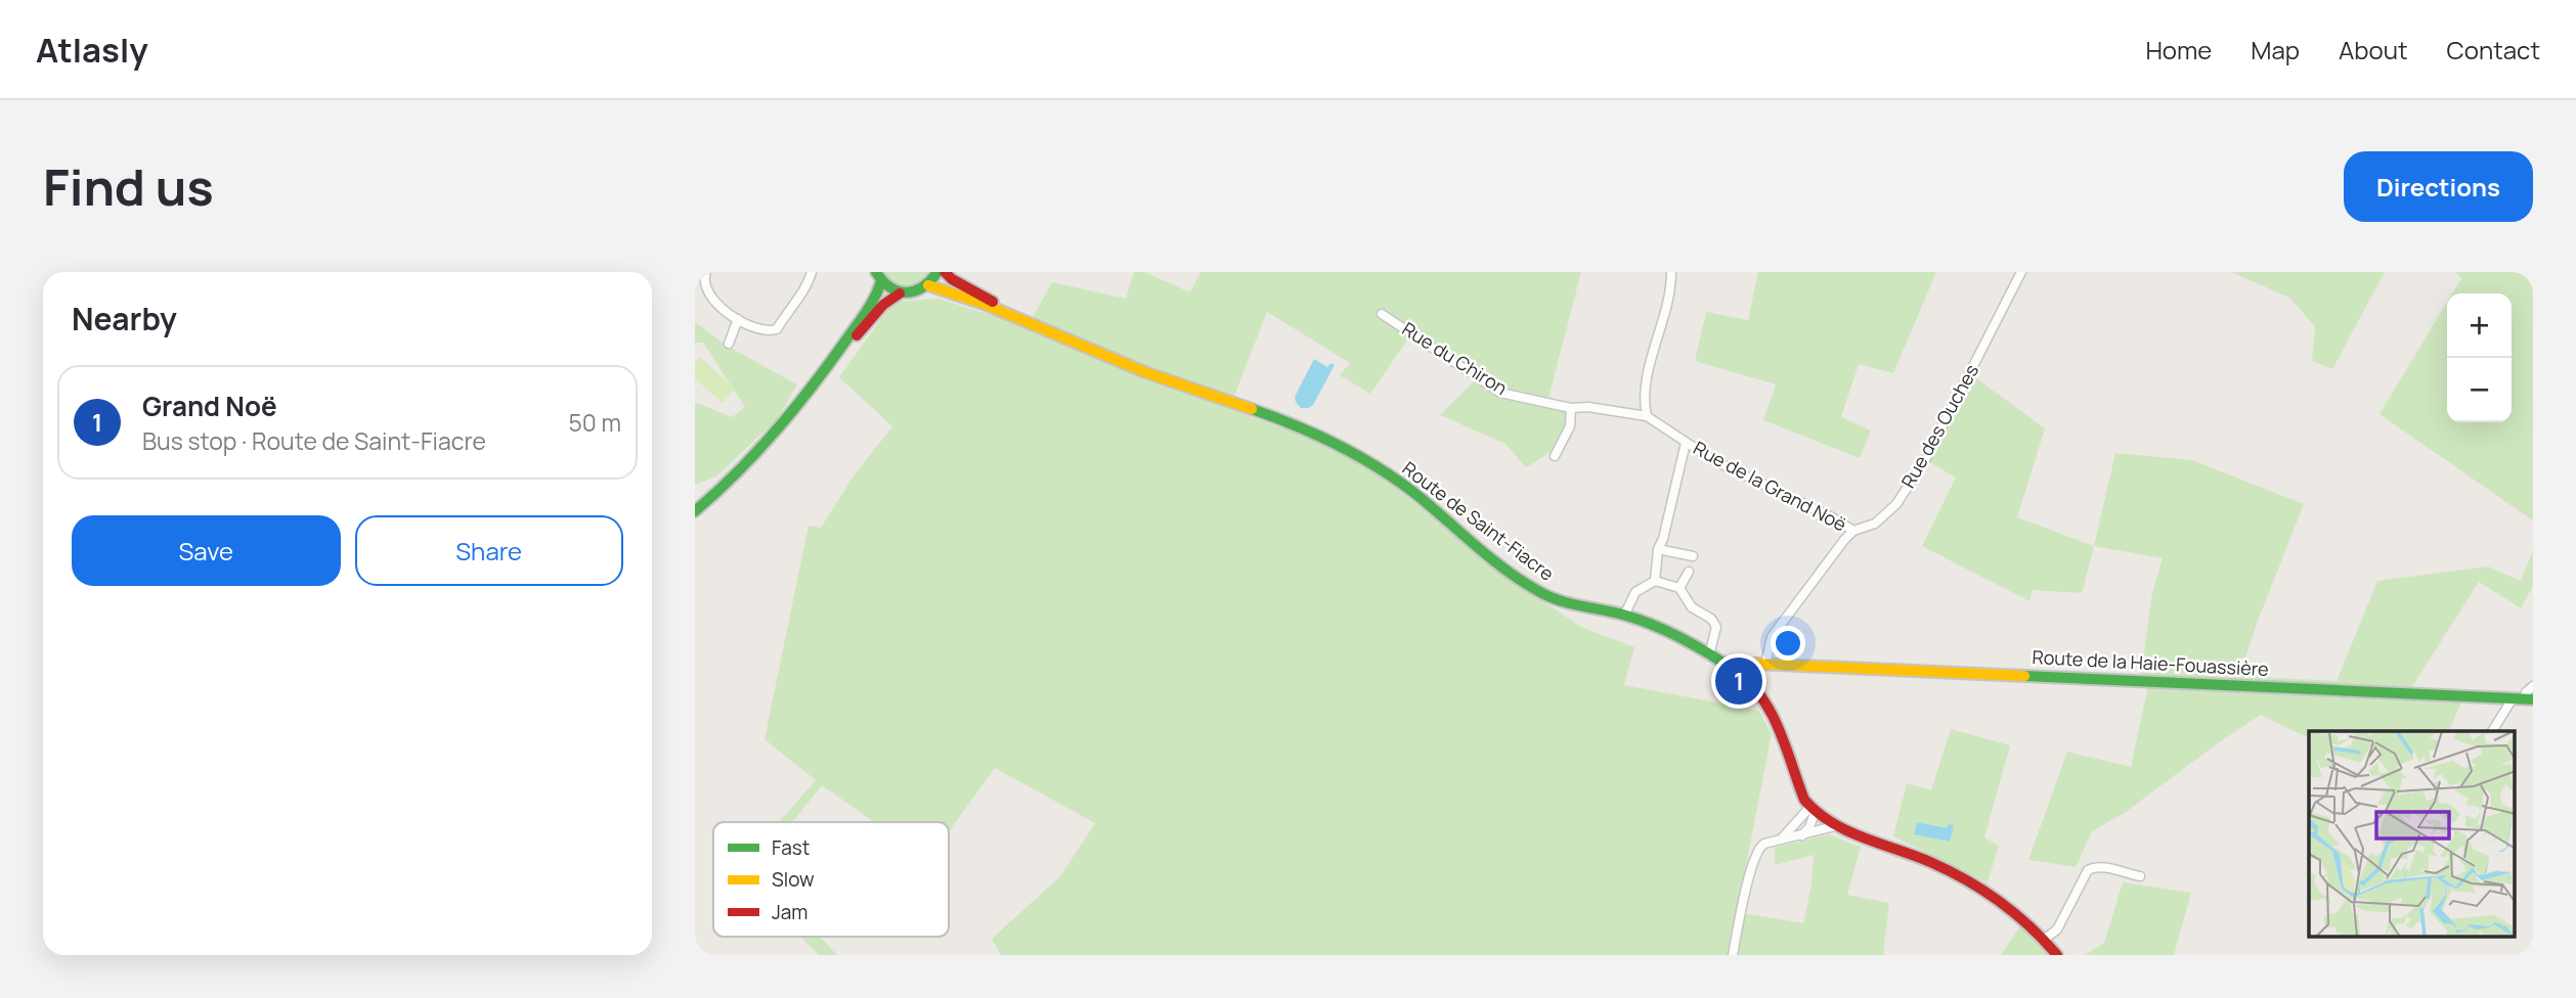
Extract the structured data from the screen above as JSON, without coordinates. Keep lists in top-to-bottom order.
{
  "streets": {
    "main road": ["Route de Saint-Fiacre", "Route de la Haie-Fouassière"],
    "street": ["Rue du Chiron", "Rue des Ouches", "Rue de la Grand Noë"]
  },
  "crossings": [
    ["Rue du Chiron", "Rue de la Grand Noë"],
    ["Rue des Ouches", "Rue de la Grand Noë"],
    ["Rue des Ouches", "Route de la Haie-Fouassière"],
    ["Route de Saint-Fiacre", "Route de la Haie-Fouassière"]
  ],
  "legend": ["Fast", "Slow", "Jam"],
  "page": {
    "header": "Atlasly",
    "nav": [
      "Home",
      "Map",
      "About",
      "Contact"
    ],
    "buttons": [
      "Directions",
      ["Save", "Share"]
    ],
    "title": "Find us",
    "heading": "Nearby",
    "map_buttons": ["+", "−"],
    "list": [
      {
        "mark": "1",
        "name": "Grand Noë",
        "note": "Bus stop · Route de Saint-Fiacre",
        "value": "50 m"
      }
    ],
    "pins": "1"
  }
}
